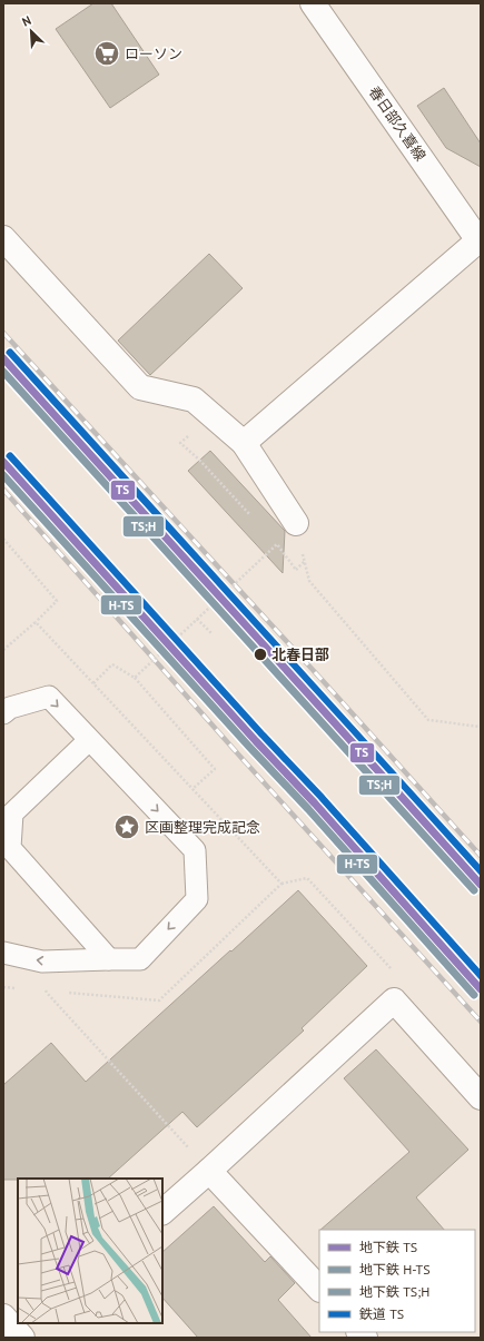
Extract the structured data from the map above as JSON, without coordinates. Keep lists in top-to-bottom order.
{
  "streets": {
    "street": ["春日部久喜線"]
  },
  "places": {
    "supermarket": ["ローソン"],
    "other": ["北春日部"],
    "place": ["区画整理完成記念"]
  },
  "lines": [
    "rail line TS",
    "metro line TS",
    "metro line TS;H",
    "metro line H-TS"
  ],
  "legend": [
    "地下鉄 TS",
    "地下鉄 H-TS",
    "地下鉄 TS;H",
    "鉄道 TS"
  ],
  "north": "top left"
}
